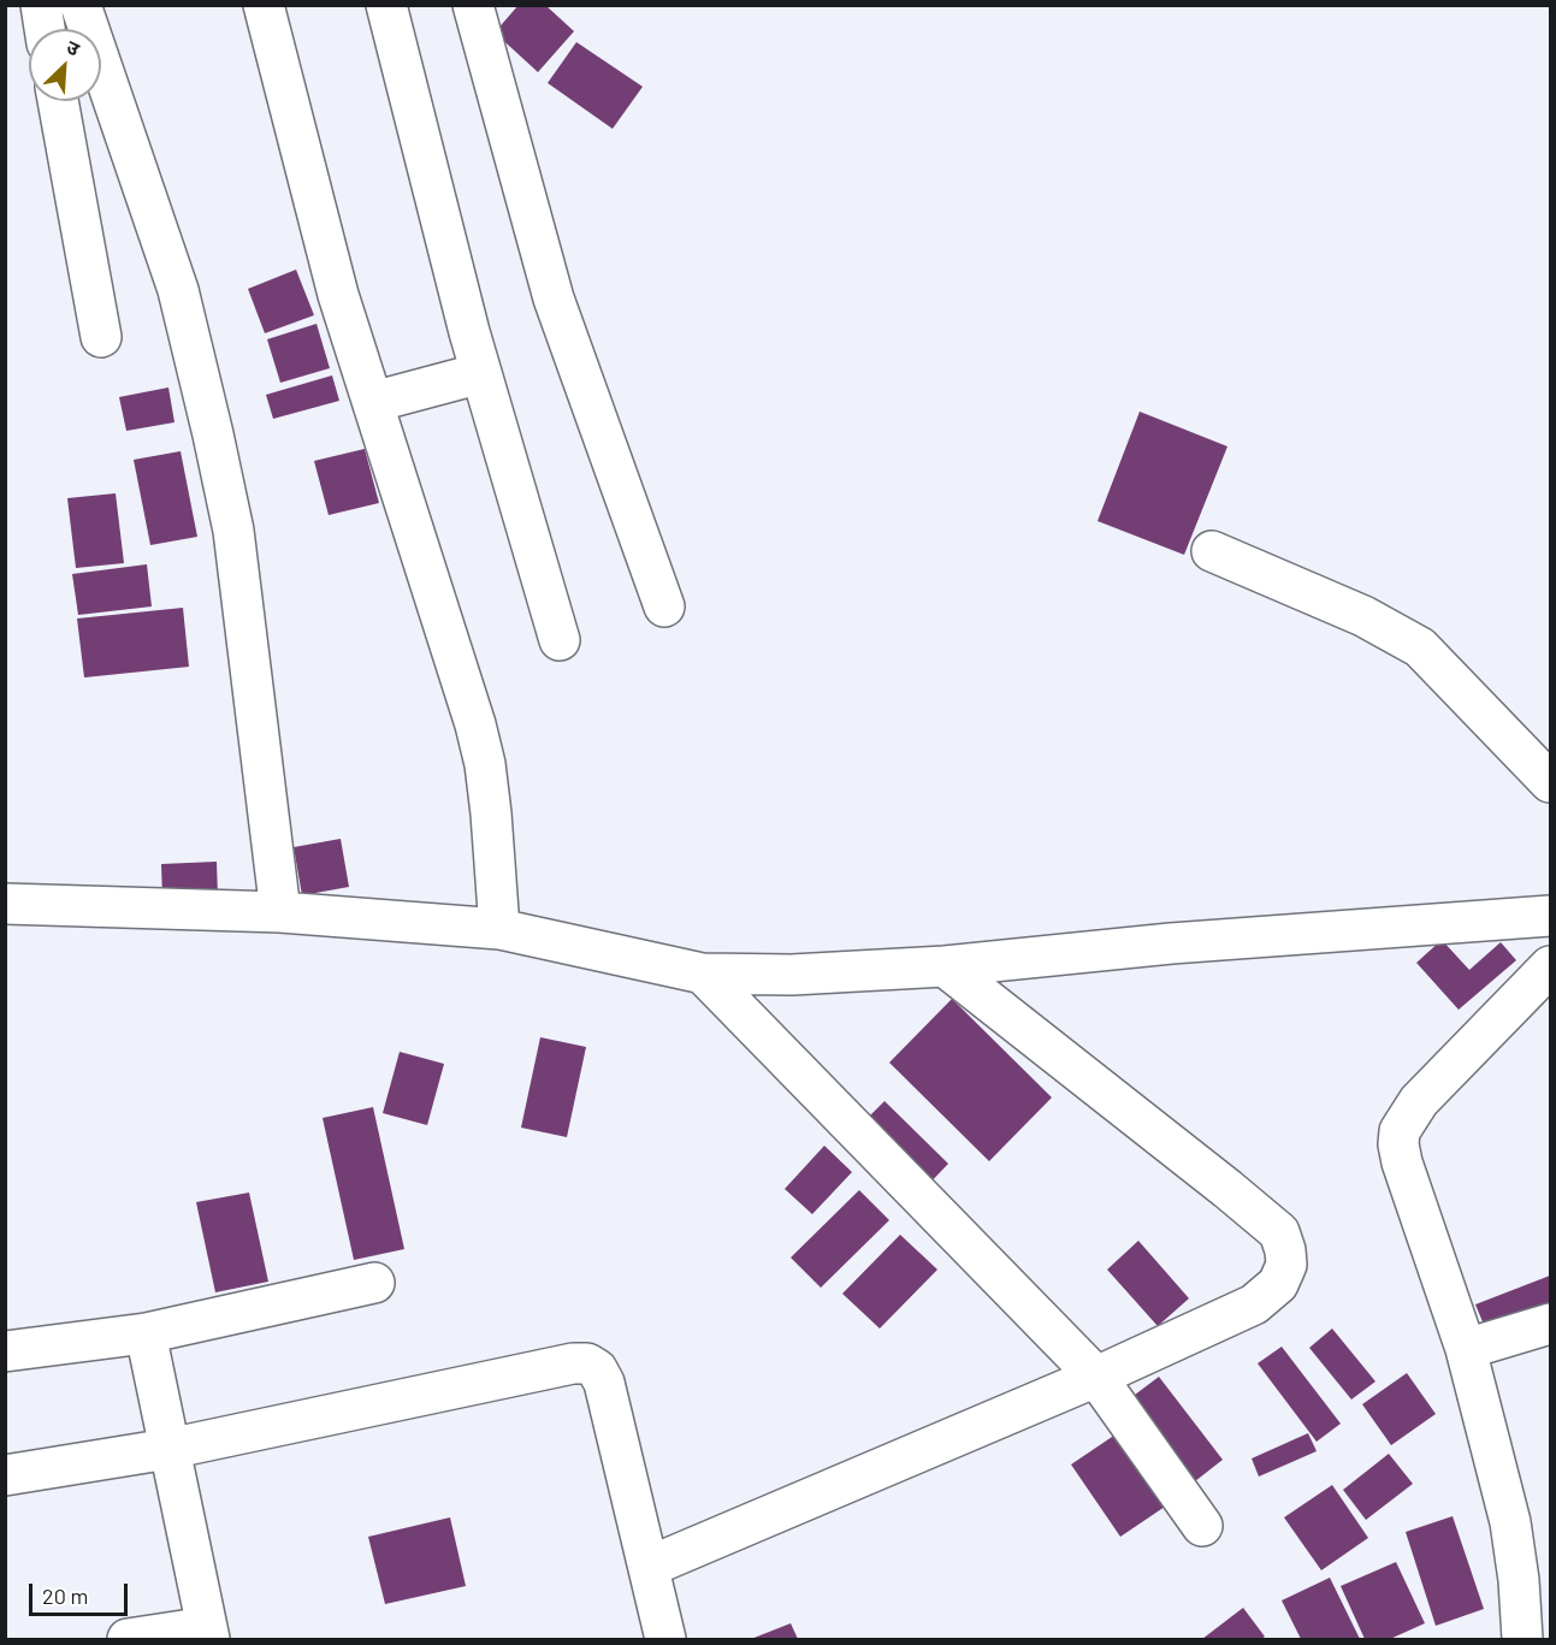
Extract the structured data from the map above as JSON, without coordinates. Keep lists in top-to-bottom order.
{
  "scale_bar": "20 m",
  "north": "top right"
}
